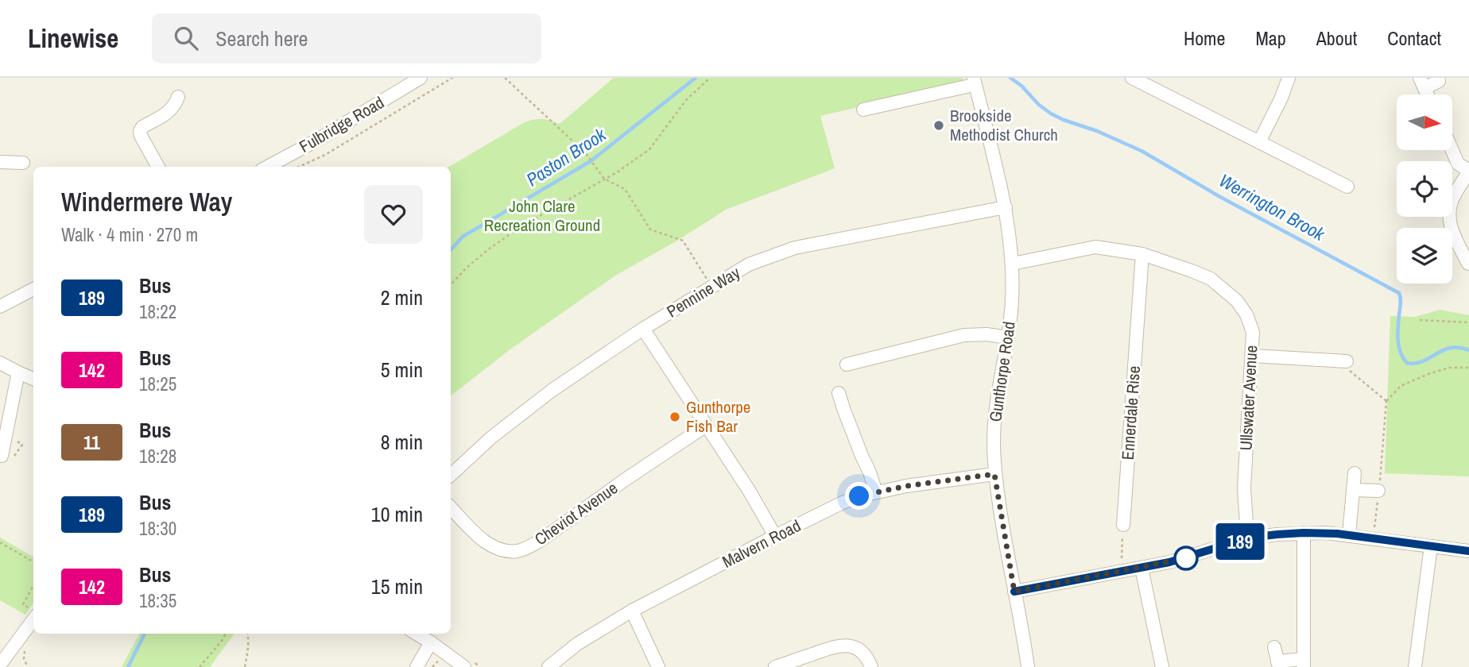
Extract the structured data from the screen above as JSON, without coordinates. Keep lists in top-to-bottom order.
{
  "streets": {
    "street": [
      "Fulbridge Road",
      "Pennine Way",
      "Gunthorpe Road",
      "Ullswater Avenue",
      "Ennerdale Rise",
      "Cheviot Avenue",
      "Malvern Road"
    ]
  },
  "crossings": [
    ["Pennine Way", "Gunthorpe Road"],
    ["Gunthorpe Road", "Ullswater Avenue"],
    ["Gunthorpe Road", "Malvern Road"],
    ["Ullswater Avenue", "Ennerdale Rise"]
  ],
  "water": ["Paston Brook", "Werrington Brook"],
  "parks": ["John Clare Recreation Ground"],
  "places": ["Brookside Methodist Church", "Gunthorpe Fish Bar"],
  "lines": ["bus line 189"],
  "north": "right",
  "page": {
    "header": "Linewise",
    "search": "Search here",
    "nav": [
      "Home",
      "Map",
      "About",
      "Contact"
    ],
    "on_map": "189",
    "heading": ["Windermere Way", "Walk · 4 min · 270 m"],
    "list": [
      {
        "mark": "189",
        "name": "Bus",
        "note": "18:22",
        "value": "2 min"
      },
      {
        "mark": "142",
        "name": "Bus",
        "note": "18:25",
        "value": "5 min"
      },
      {
        "mark": "11",
        "name": "Bus",
        "note": "18:28",
        "value": "8 min"
      },
      {
        "mark": "189",
        "name": "Bus",
        "note": "18:30",
        "value": "10 min"
      },
      {
        "mark": "142",
        "name": "Bus",
        "note": "18:35",
        "value": "15 min"
      }
    ]
  }
}
